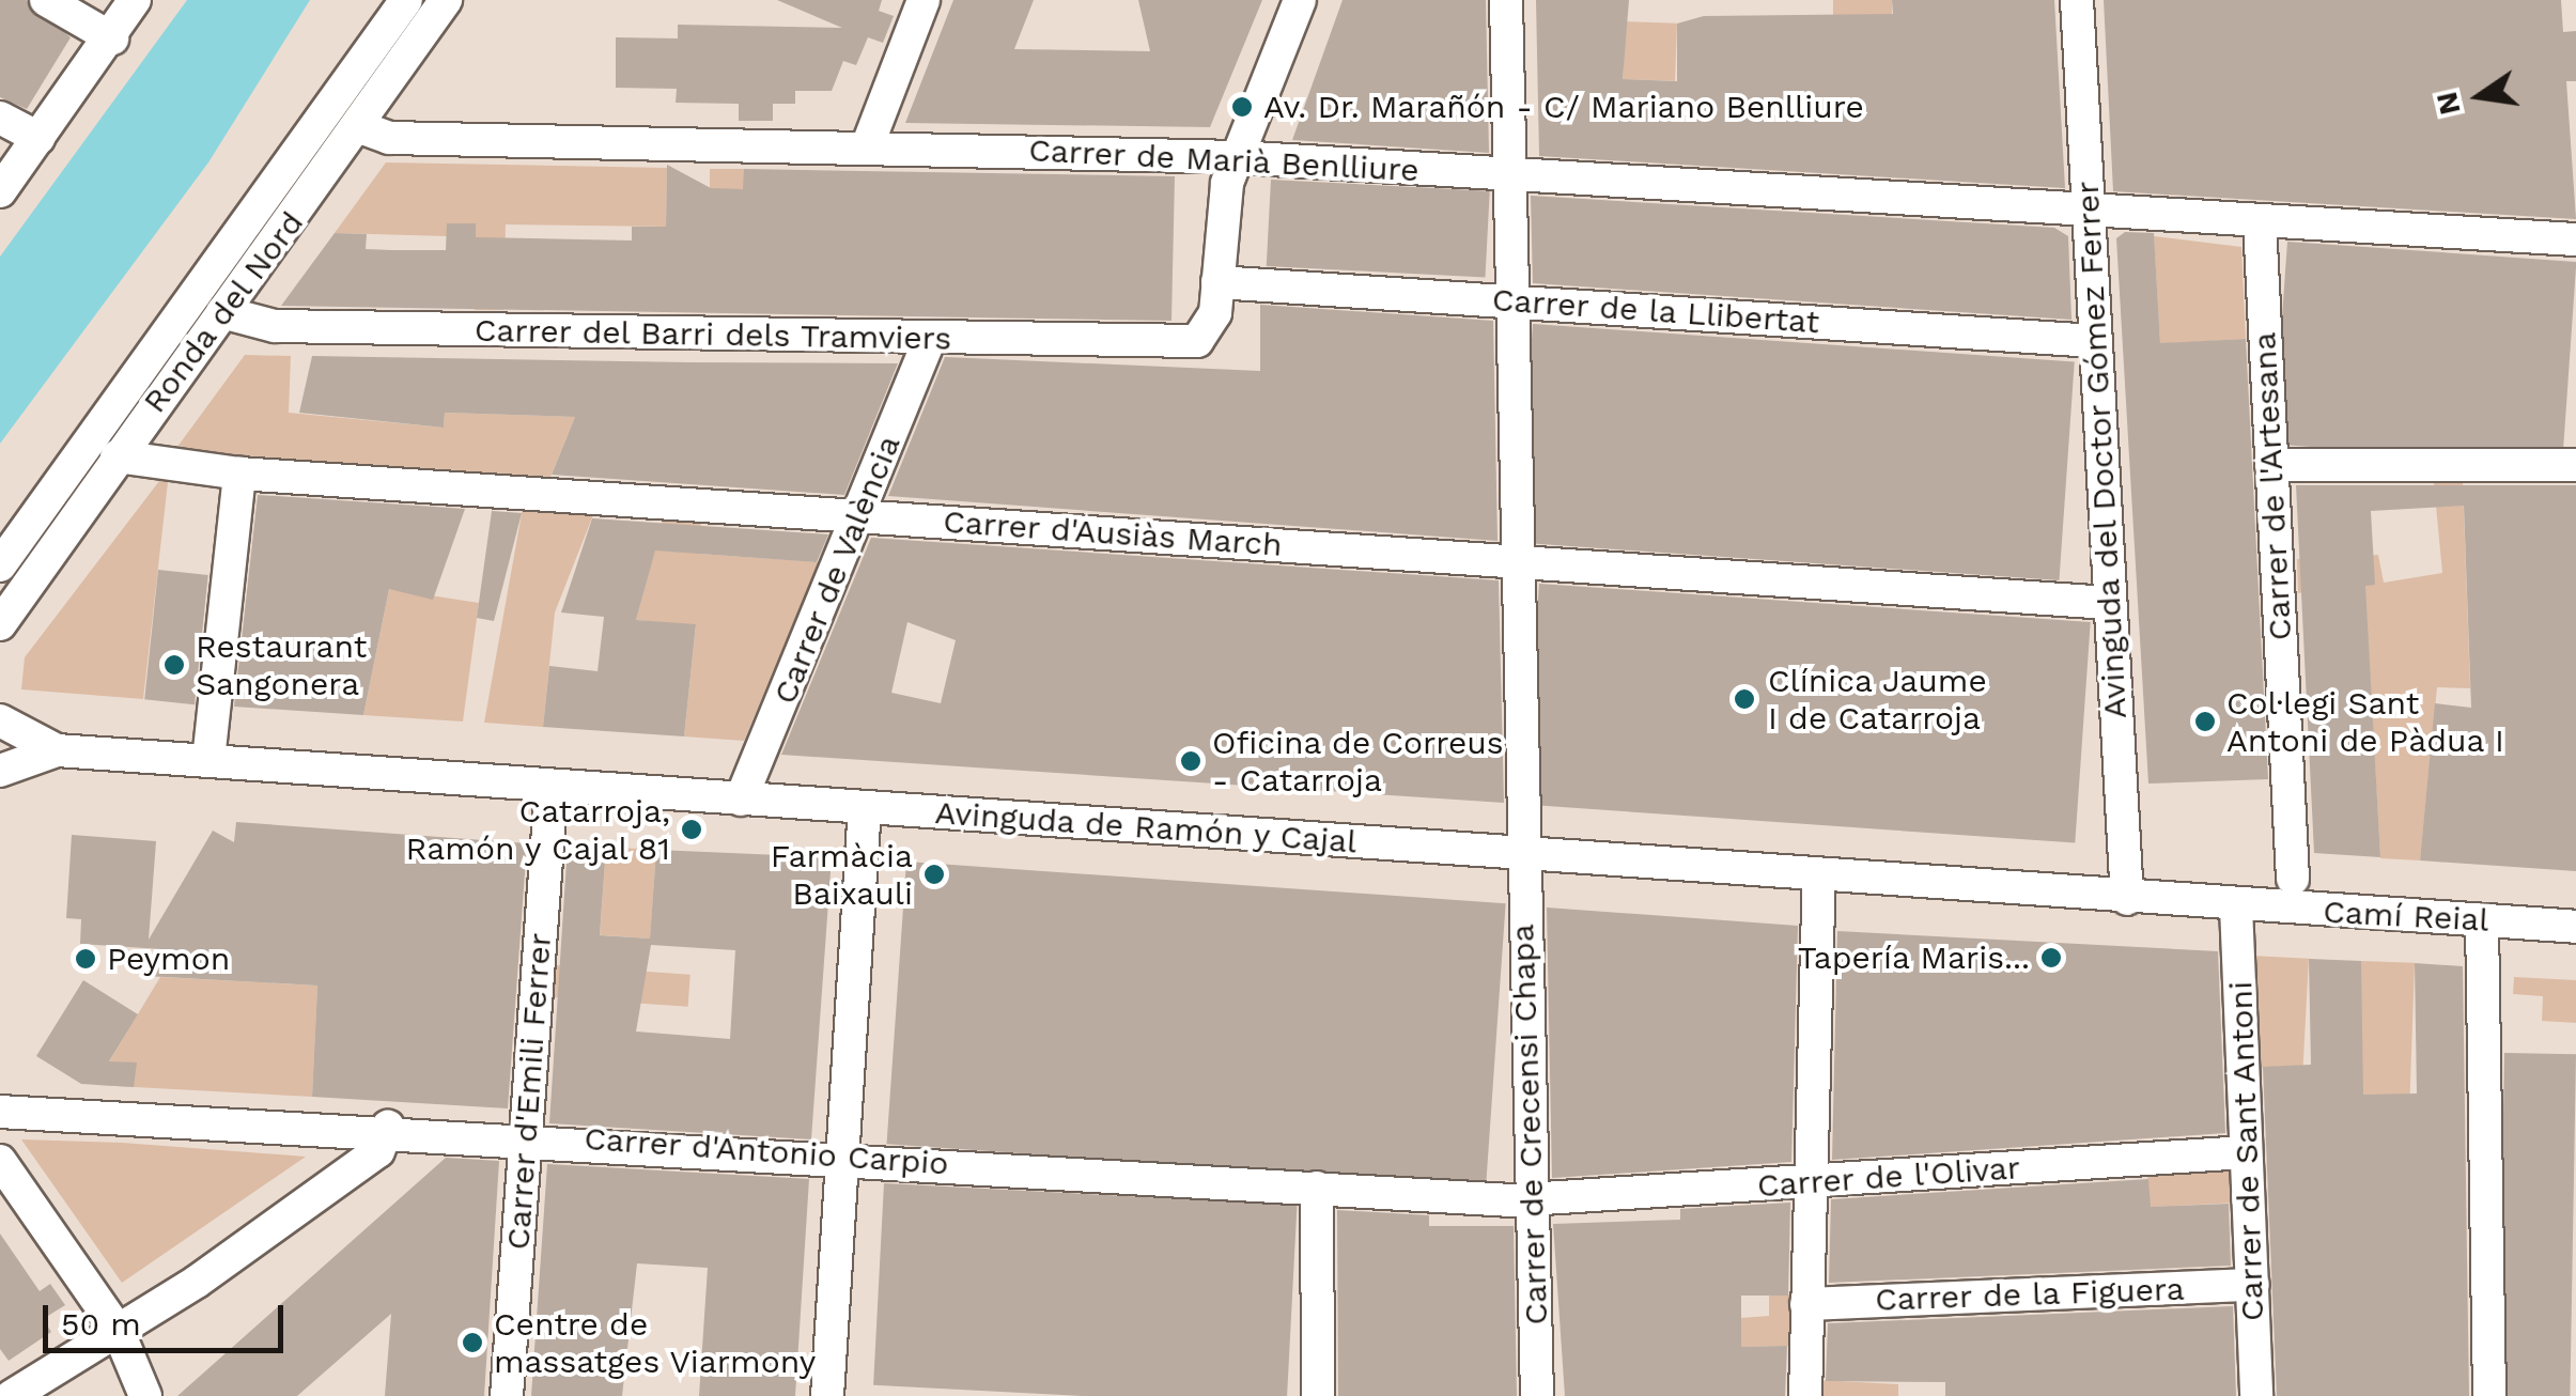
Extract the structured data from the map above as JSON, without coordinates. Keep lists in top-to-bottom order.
{
  "streets": {
    "street": [
      "Carrer de Marià Benlliure",
      "Carrer de la Llibertat",
      "Ronda del Nord",
      "Carrer del Barri dels Tramviers",
      "Avinguda del Doctor Gómez Ferrer",
      "Carrer de l'Artesana",
      "Carrer d'Ausiàs March",
      "Carrer de València",
      "Avinguda de Ramón y Cajal",
      "Camí Reial",
      "Carrer d'Emili Ferrer",
      "Carrer de Crecensi Chapa",
      "Carrer d'Antonio Carpio",
      "Carrer de Sant Antoni",
      "Carrer de l'Olivar",
      "Carrer de la Figuera"
    ]
  },
  "crossings": [
    ["Carrer de Marià Benlliure", "Ronda del Nord"],
    ["Carrer de Marià Benlliure", "Avinguda del Doctor Gómez Ferrer"],
    ["Carrer de Marià Benlliure", "Carrer de l'Artesana"],
    ["Carrer de Marià Benlliure", "Carrer de Crecensi Chapa"],
    ["Carrer de la Llibertat", "Carrer del Barri dels Tramviers"],
    ["Carrer de la Llibertat", "Avinguda del Doctor Gómez Ferrer"],
    ["Carrer de la Llibertat", "Carrer de Crecensi Chapa"],
    ["Ronda del Nord", "Carrer del Barri dels Tramviers"],
    ["Ronda del Nord", "Carrer d'Ausiàs March"],
    ["Carrer del Barri dels Tramviers", "Carrer de València"],
    ["Avinguda del Doctor Gómez Ferrer", "Carrer d'Ausiàs March"],
    ["Avinguda del Doctor Gómez Ferrer", "Avinguda de Ramón y Cajal"],
    ["Carrer d'Ausiàs March", "Carrer de València"],
    ["Carrer d'Ausiàs March", "Carrer de Crecensi Chapa"],
    ["Carrer de València", "Avinguda de Ramón y Cajal"],
    ["Avinguda de Ramón y Cajal", "Camí Reial"],
    ["Avinguda de Ramón y Cajal", "Carrer d'Emili Ferrer"],
    ["Avinguda de Ramón y Cajal", "Carrer de Crecensi Chapa"],
    ["Avinguda de Ramón y Cajal", "Carrer de Sant Antoni"],
    ["Camí Reial", "Carrer de Sant Antoni"],
    ["Carrer d'Emili Ferrer", "Carrer d'Antonio Carpio"],
    ["Carrer de Crecensi Chapa", "Carrer d'Antonio Carpio"],
    ["Carrer de Crecensi Chapa", "Carrer de l'Olivar"],
    ["Carrer d'Antonio Carpio", "Carrer de l'Olivar"],
    ["Carrer de Sant Antoni", "Carrer de l'Olivar"],
    ["Carrer de Sant Antoni", "Carrer de la Figuera"]
  ],
  "places": [
    "Av. Dr. Marañón - C/ Mariano Benlliure",
    "Restaurant Sangonera",
    "Clínica Jaume I de Catarroja",
    "Col·legi Sant Antoni de Pàdua I",
    "Oficina de Correus - Catarroja",
    "Catarroja, Ramón y Cajal 81",
    "Farmàcia Baixauli",
    "Tapería Maris...",
    "Peymon",
    "Centre de massatges Viarmony"
  ],
  "scale_bar": "50 m",
  "north": "left"
}
